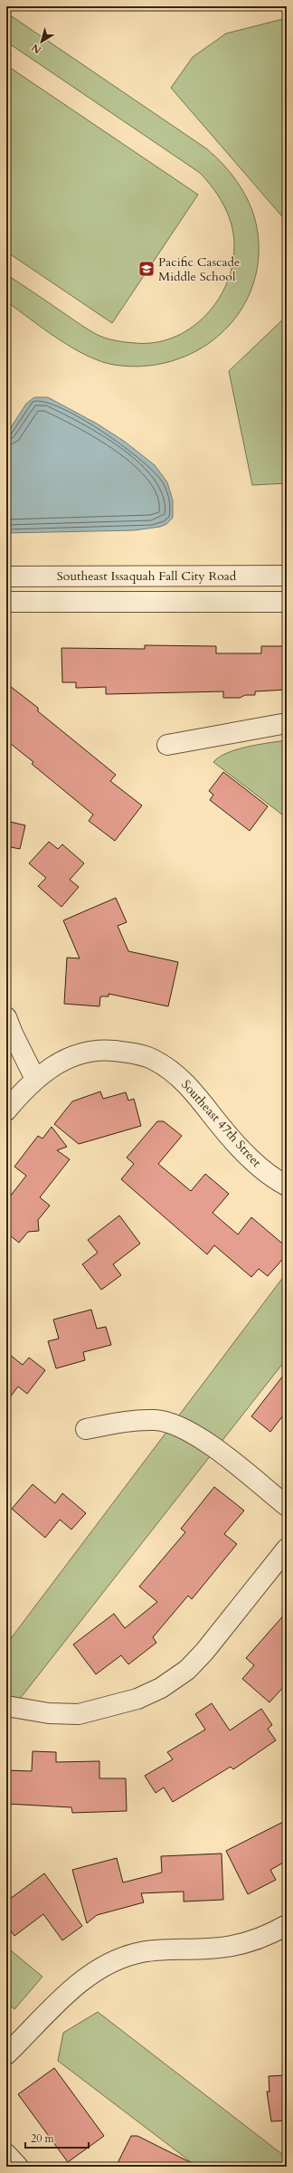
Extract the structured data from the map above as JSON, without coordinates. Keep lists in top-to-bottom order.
{
  "streets": {
    "street": ["Southeast Issaquah Fall City Road", "Southeast 47th Street"]
  },
  "places": {
    "school or university": ["Pacific Cascade Middle School"]
  },
  "scale_bar": "20 m",
  "north": "bottom left"
}
